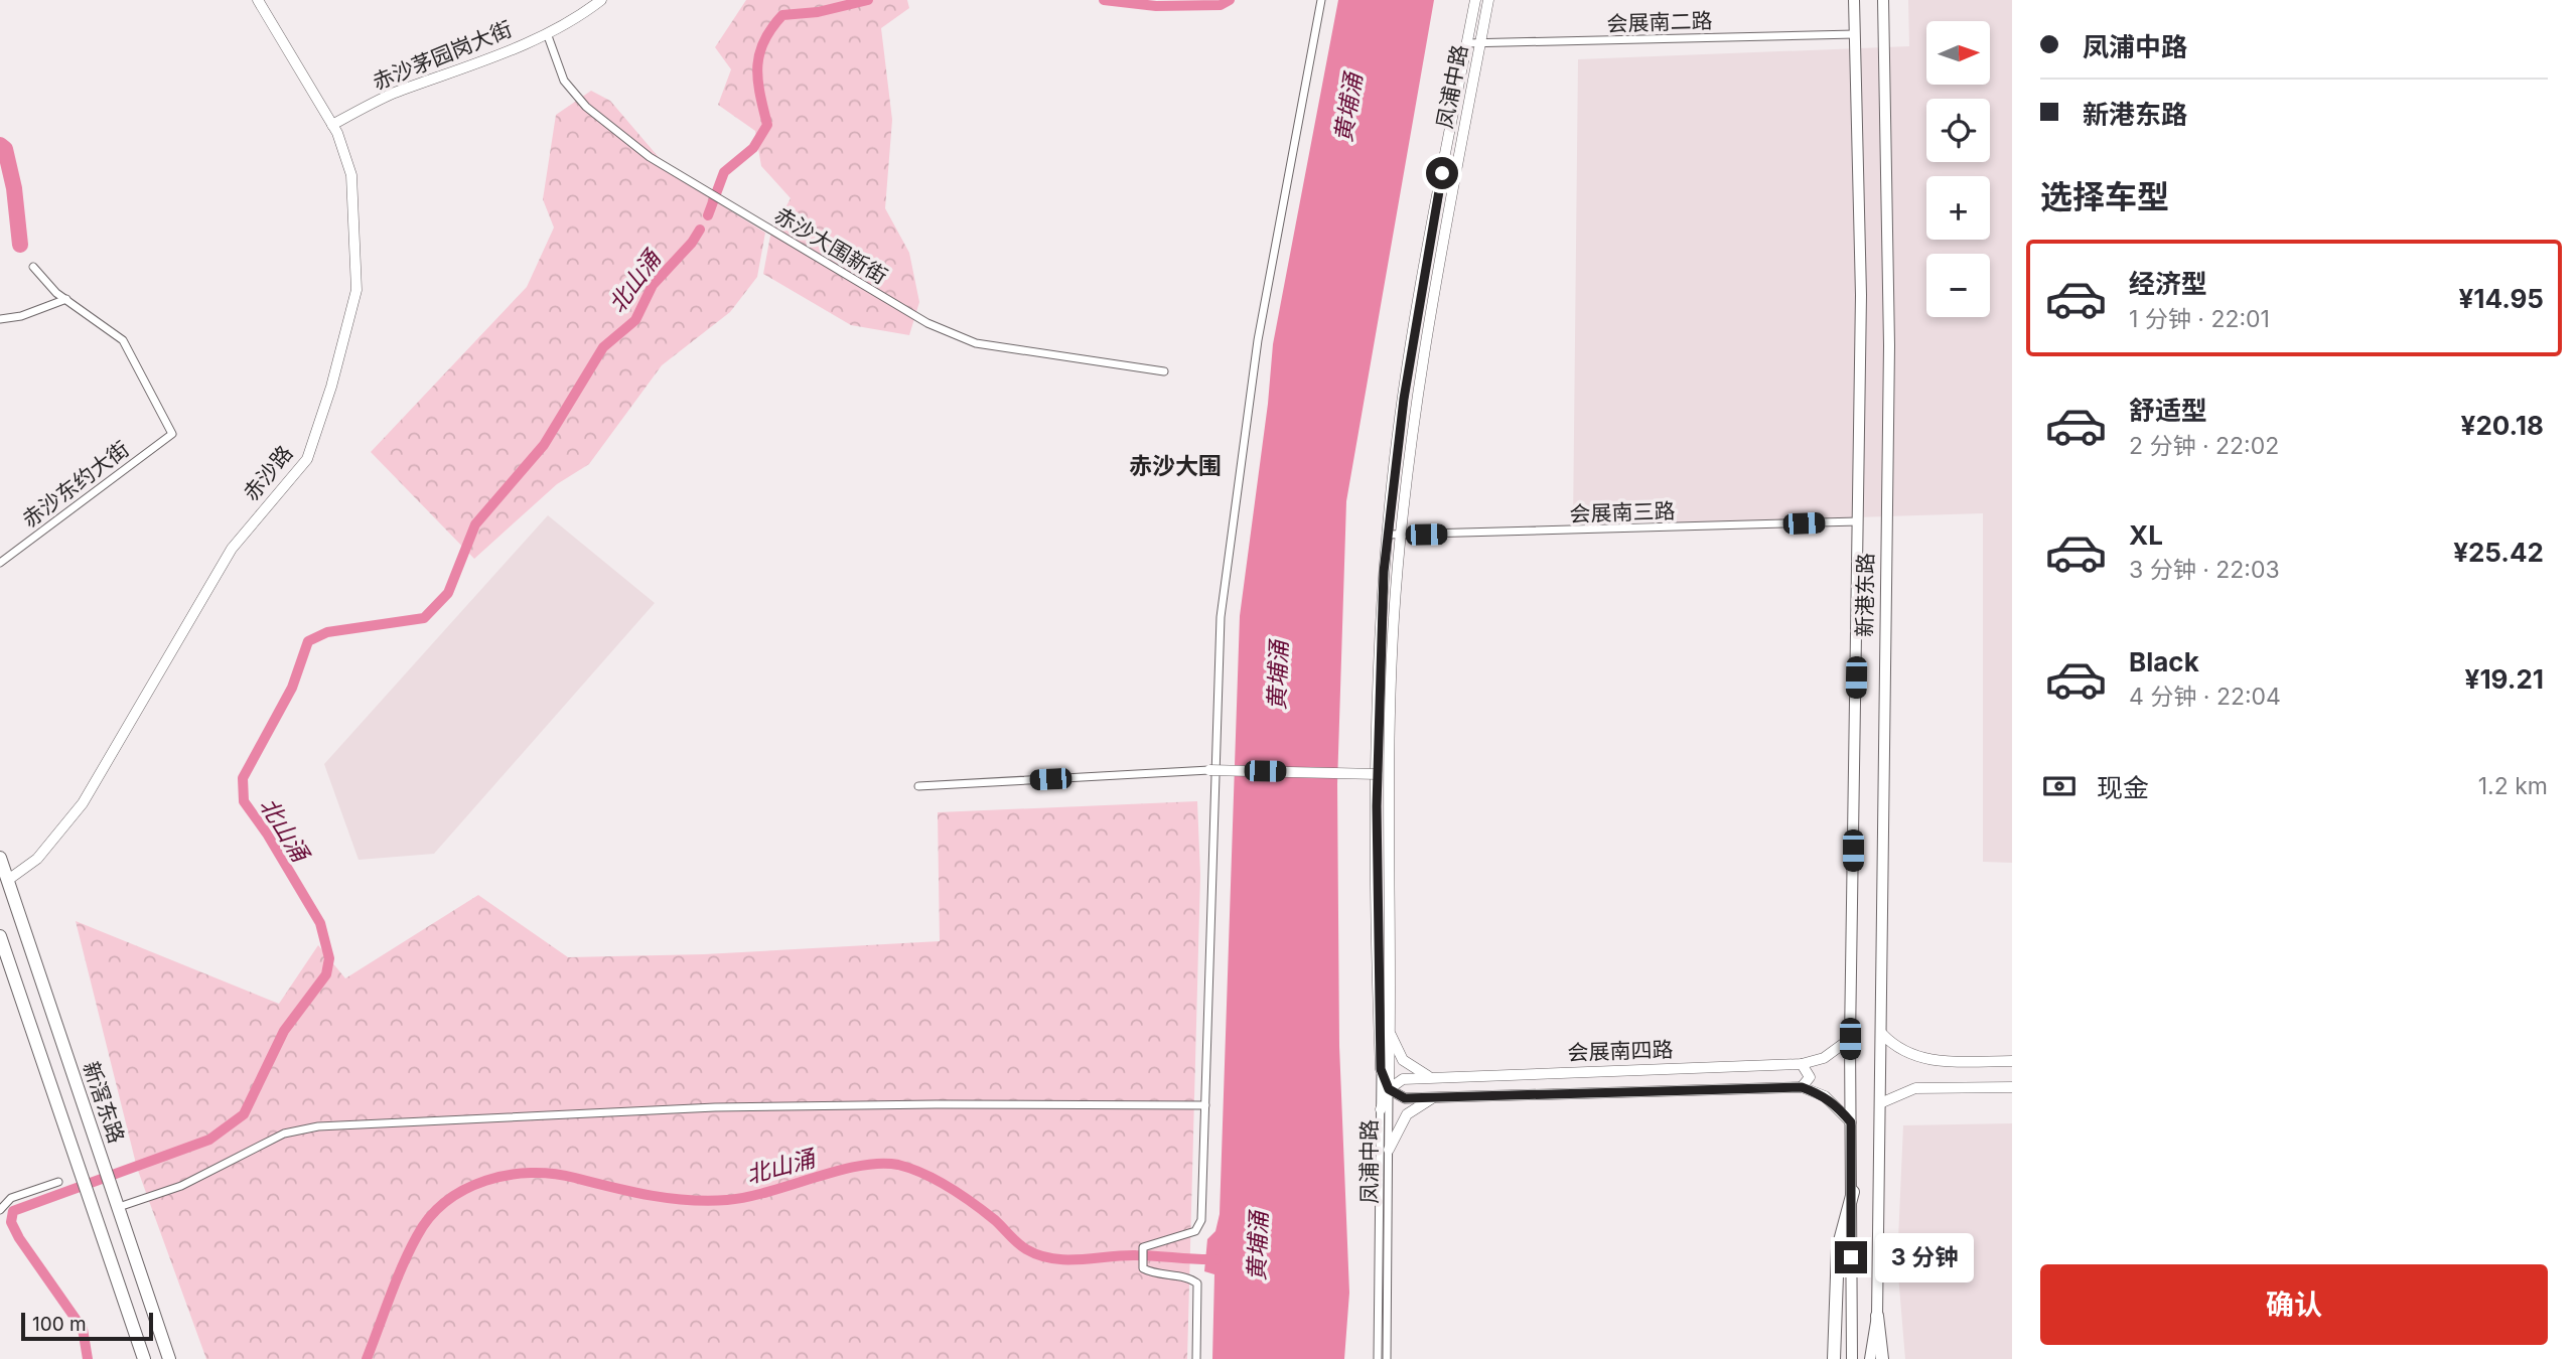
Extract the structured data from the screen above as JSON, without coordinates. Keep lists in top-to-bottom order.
{
  "streets": {
    "highway": ["新滘东路"],
    "main road": ["新港东路"],
    "street": [
      "会展南二路",
      "赤沙茅园岗大街",
      "凤浦中路",
      "赤沙大围新街",
      "赤沙路",
      "赤沙东约大街",
      "会展南三路",
      "会展南四路"
    ]
  },
  "crossings": [
    ["会展南二路", "凤浦中路"],
    ["会展南二路", "新港东路"],
    ["赤沙茅园岗大街", "赤沙大围新街"],
    ["赤沙茅园岗大街", "赤沙路"],
    ["凤浦中路", "会展南三路"],
    ["凤浦中路", "会展南四路"],
    ["赤沙路", "新滘东路"],
    ["会展南三路", "新港东路"],
    ["新港东路", "会展南四路"]
  ],
  "districts": ["赤沙大围"],
  "water": ["黄埔涌", "北山涌"],
  "scale_bar": "100 m",
  "north": "right",
  "page": {
    "banner": ["凤浦中路", "新港东路"],
    "map_buttons": ["+", "−"],
    "heading": "选择车型",
    "list": [
      {
        "name": "经济型",
        "note": "1 分钟 · 22:01",
        "value": "¥14.95"
      },
      {
        "name": "舒适型",
        "note": "2 分钟 · 22:02",
        "value": "¥20.18"
      },
      {
        "name": "XL",
        "note": "3 分钟 · 22:03",
        "value": "¥25.42"
      },
      {
        "name": "Black",
        "note": "4 分钟 · 22:04",
        "value": "¥19.21"
      }
    ],
    "pay": ["现金", "1.2 km"],
    "bubble": "3 分钟",
    "buttons": "确认",
    "scale": "100 m"
  }
}
